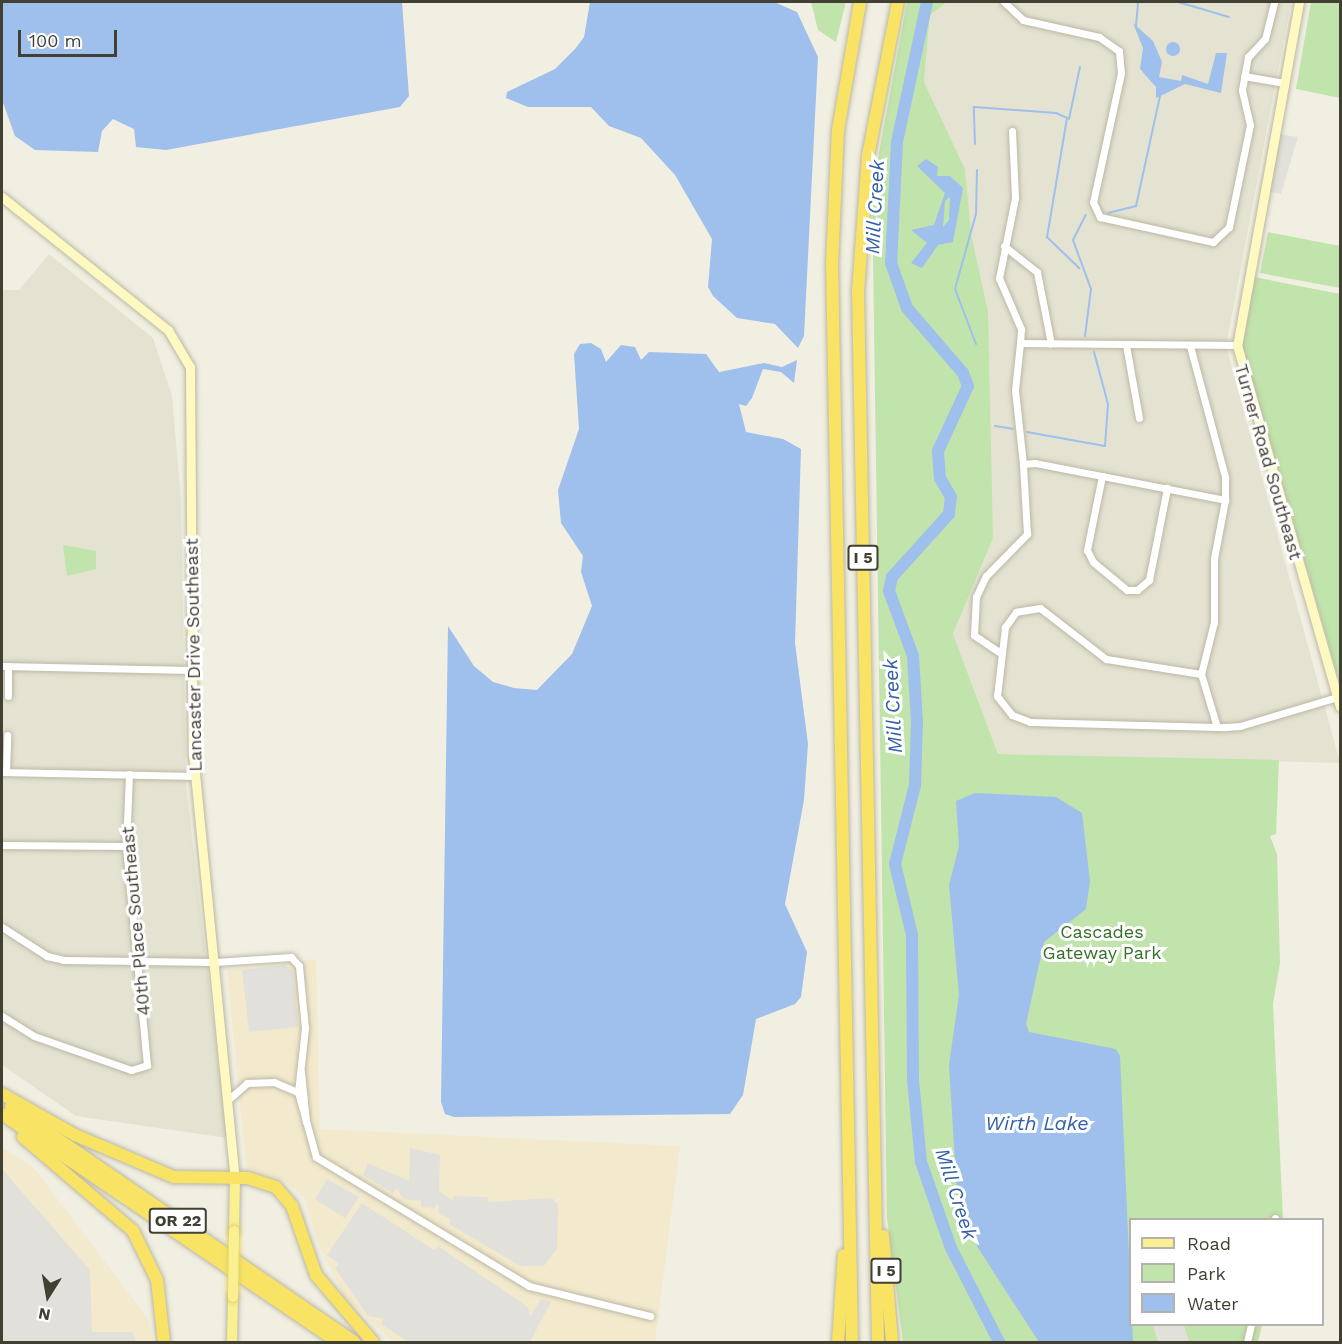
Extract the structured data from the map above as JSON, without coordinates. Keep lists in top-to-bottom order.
{
  "streets": {
    "highway": ["I 5", "OR 22"],
    "main road": ["Turner Road Southeast", "Lancaster Drive Southeast"],
    "street": ["40th Place Southeast"]
  },
  "water": ["Mill Creek", "Wirth Lake"],
  "parks": ["Cascades Gateway Park"],
  "legend": ["Road", "Park", "Water"],
  "scale_bar": "100 m",
  "north": "bottom"
}
